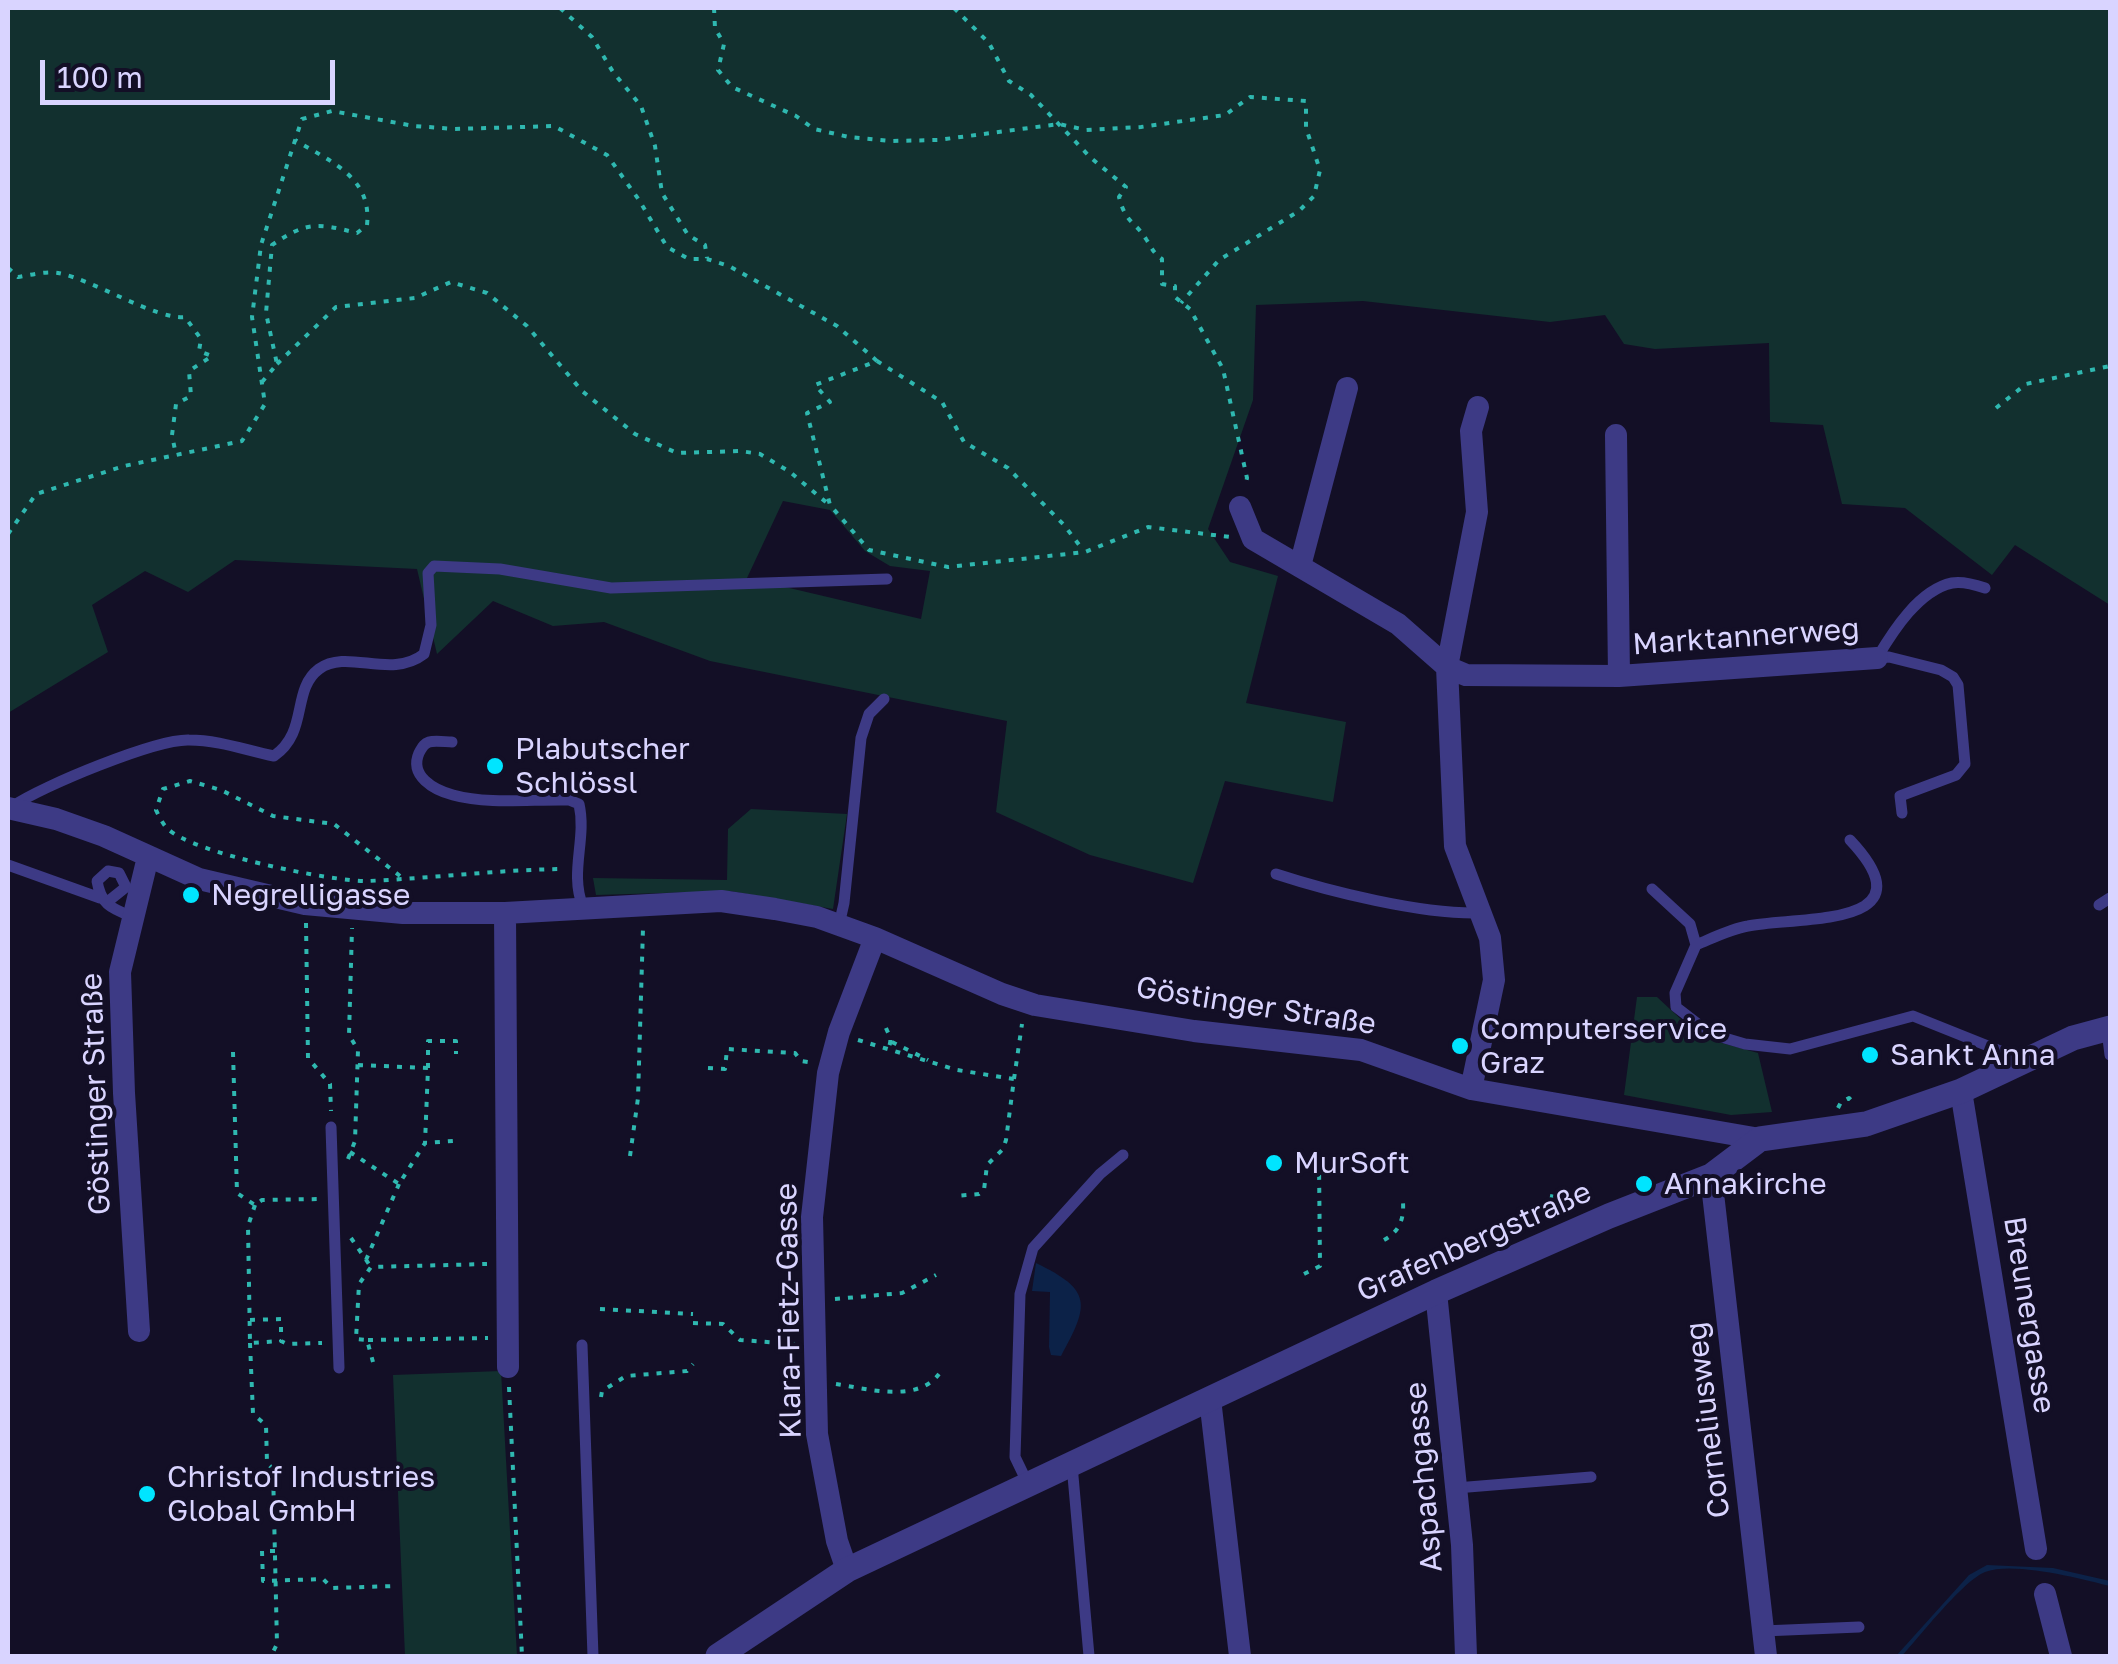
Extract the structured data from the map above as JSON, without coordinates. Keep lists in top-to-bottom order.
{
  "streets": {
    "street": [
      "Marktannerweg",
      "Göstinger Straße",
      "Grafenbergstraße",
      "Klara-Fietz-Gasse",
      "Breunergasse",
      "Corneliusweg",
      "Aspachgasse"
    ]
  },
  "crossings": [
    ["Göstinger Straße", "Grafenbergstraße"],
    ["Göstinger Straße", "Klara-Fietz-Gasse"],
    ["Göstinger Straße", "Breunergasse"],
    ["Grafenbergstraße", "Klara-Fietz-Gasse"],
    ["Grafenbergstraße", "Corneliusweg"],
    ["Grafenbergstraße", "Aspachgasse"]
  ],
  "places": [
    "Plabutscher Schlössl",
    "Negrelligasse",
    "Computerservice Graz",
    "Sankt Anna",
    "MurSoft",
    "Annakirche",
    "Christof Industries Global GmbH"
  ],
  "scale_bar": "100 m"
}
